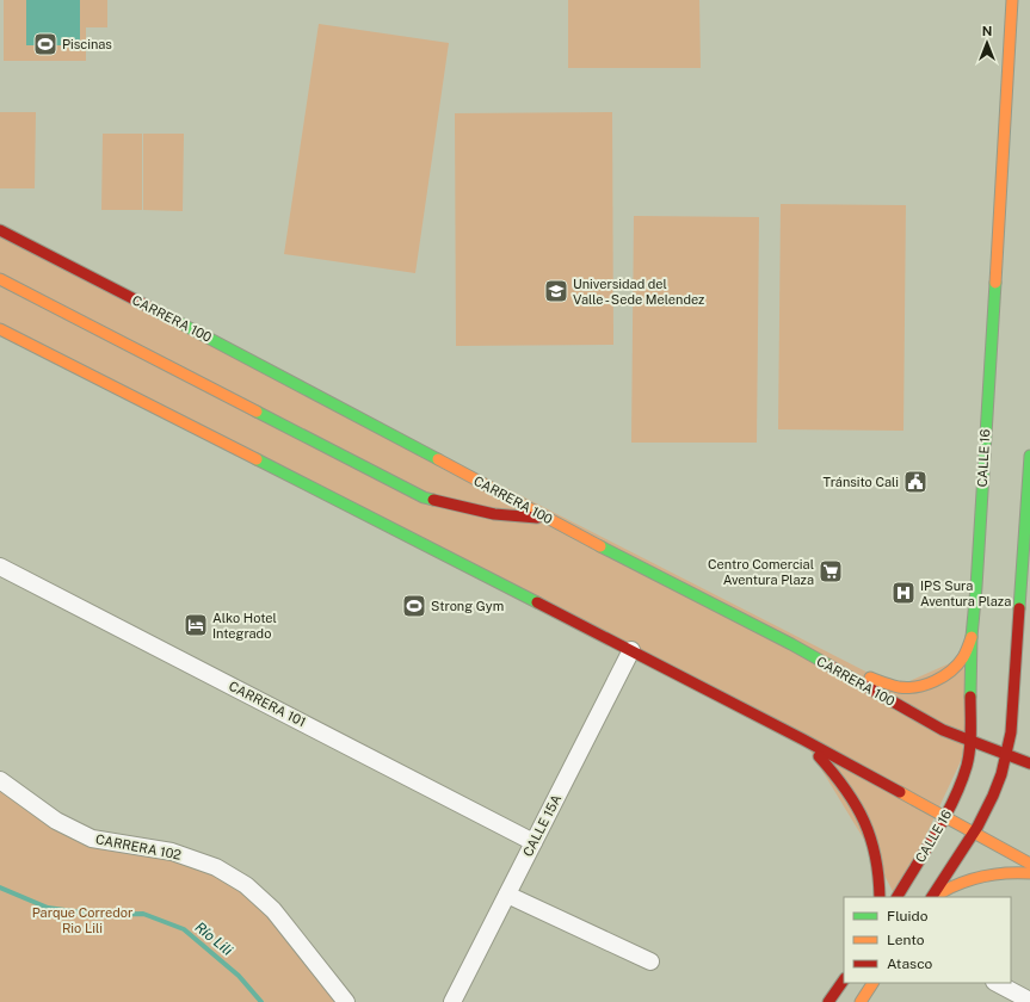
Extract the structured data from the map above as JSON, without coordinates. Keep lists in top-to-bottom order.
{
  "streets": {
    "main road": ["CARRERA 100", "CALLE 16"],
    "street": ["CARRERA 101", "CALLE 15A", "CARRERA 102"]
  },
  "crossings": [
    ["CARRERA 100", "CALLE 16"],
    ["CARRERA 101", "CALLE 15A"]
  ],
  "water": ["Río Lili"],
  "parks": ["Parque Corredor Rio Lili"],
  "places": {
    "sports": ["Piscinas", "Strong Gym"],
    "school or university": ["Universidad del Valle - Sede Melendez"],
    "public building": ["Tránsito Cali"],
    "supermarket": ["Centro Comercial Aventura Plaza"],
    "hospital": ["IPS Sura Aventura Plaza"],
    "hotel": ["Alko Hotel Integrado"]
  },
  "legend": ["Fluido", "Lento", "Atasco"],
  "north": "top"
}
